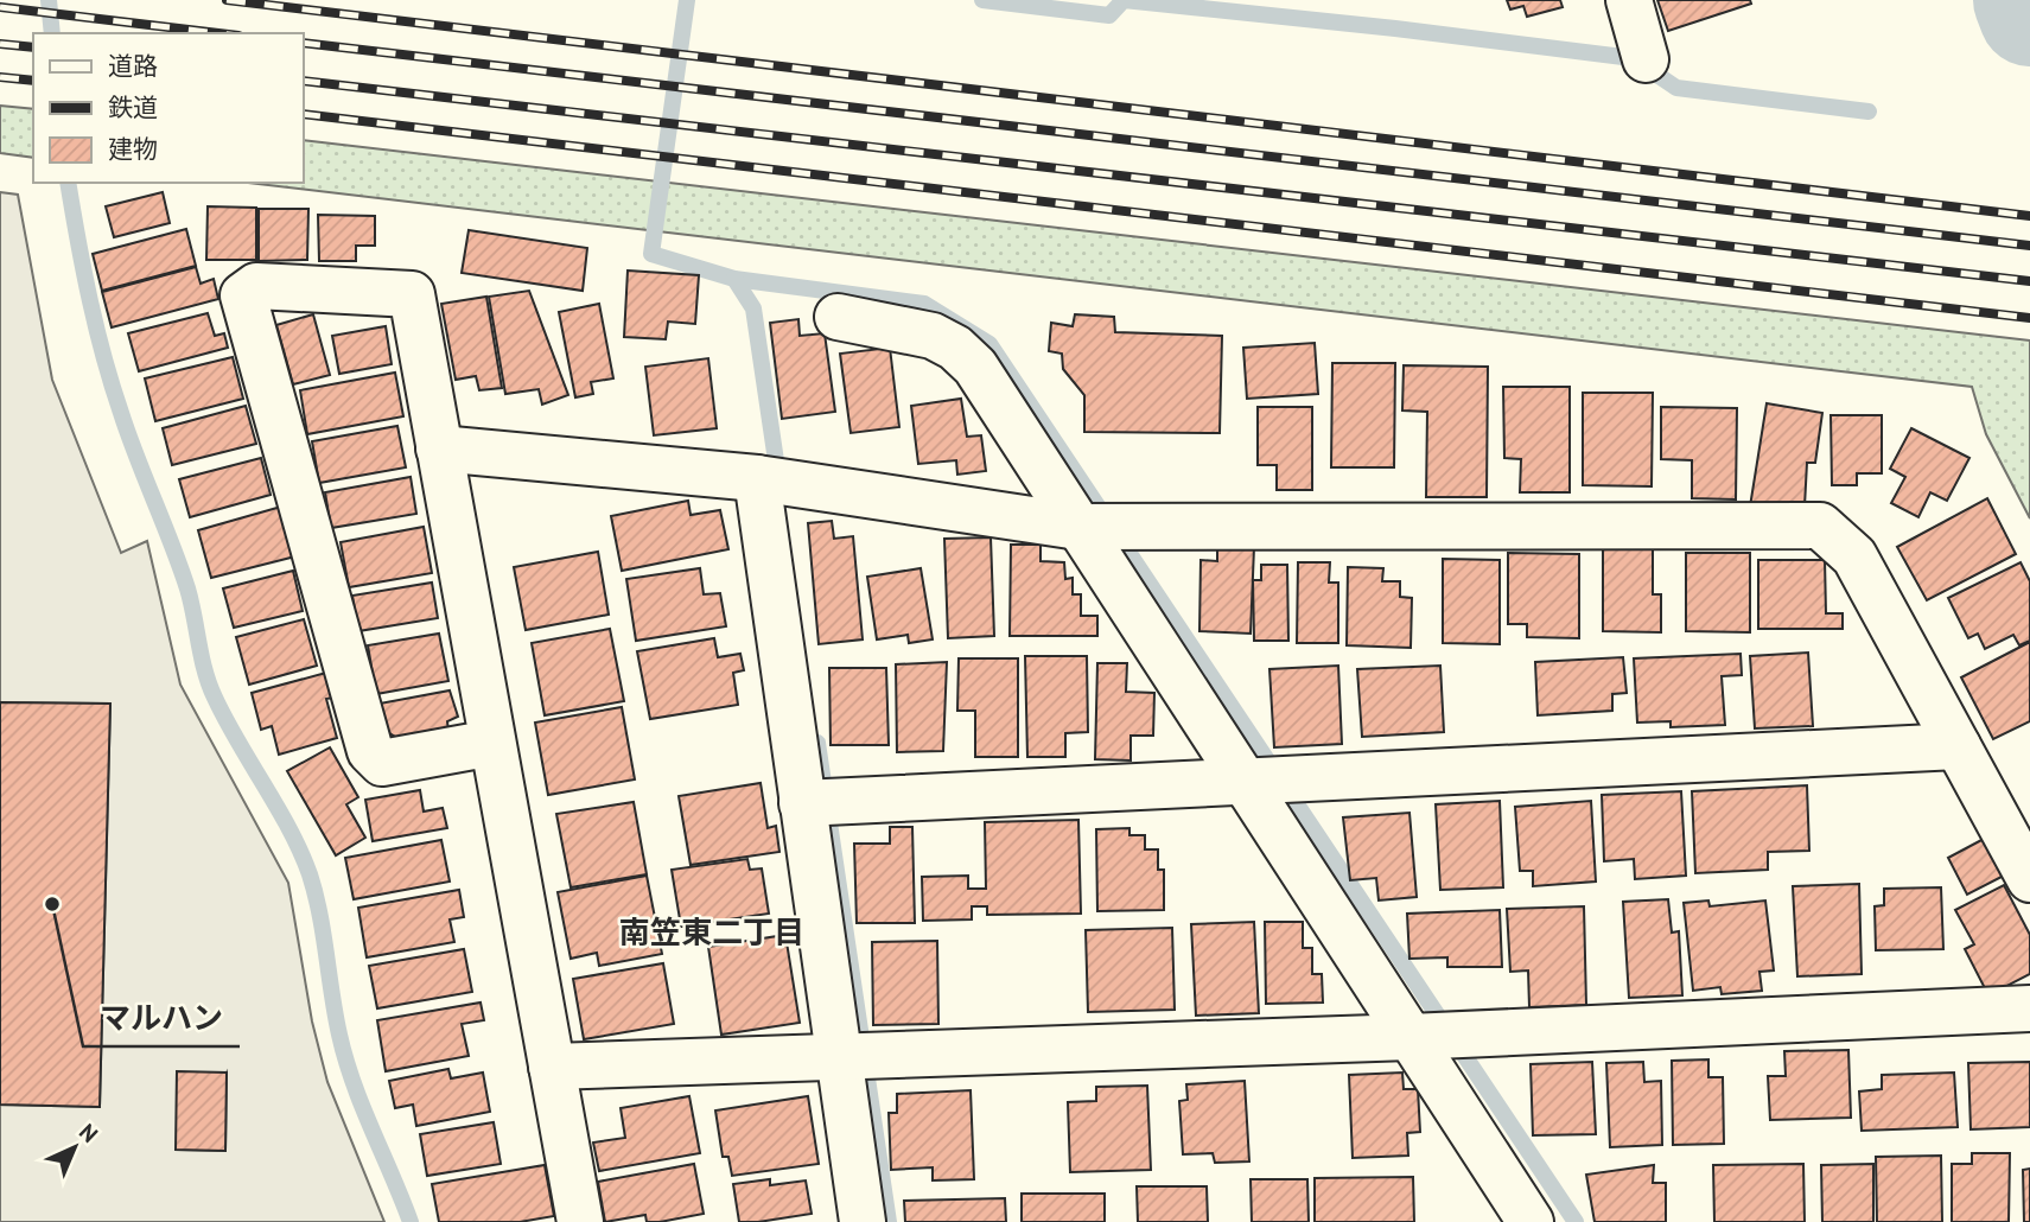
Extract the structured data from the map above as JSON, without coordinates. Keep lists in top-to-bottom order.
{
  "districts": ["南笠東二丁目"],
  "places": ["マルハン"],
  "legend": ["道路", "鉄道", "建物"],
  "north": "top right"
}
